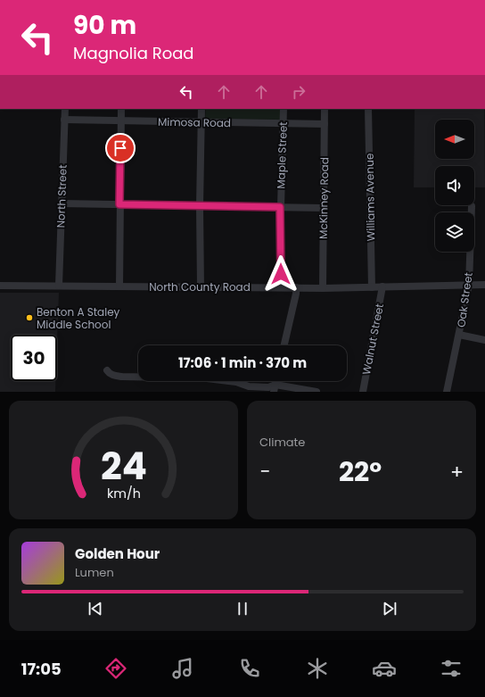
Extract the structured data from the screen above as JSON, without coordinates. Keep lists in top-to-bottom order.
{
  "streets": {
    "street": [
      "Mimosa Road",
      "Maple Street",
      "North Street",
      "Williams Avenue",
      "McKinney Road",
      "North County Road",
      "Oak Street",
      "Walnut Street"
    ]
  },
  "crossings": [
    ["Mimosa Road", "Maple Street"],
    ["Mimosa Road", "North Street"],
    ["Mimosa Road", "McKinney Road"],
    ["Maple Street", "North County Road"],
    ["North Street", "North County Road"],
    ["Williams Avenue", "North County Road"],
    ["McKinney Road", "North County Road"],
    ["North County Road", "Oak Street"],
    ["North County Road", "Walnut Street"]
  ],
  "places": ["Benton A Staley Middle School"],
  "north": "left",
  "page": {
    "turn": ["90 m", "Magnolia Road"],
    "limit": "30",
    "trip": "17:06 · 1 min · 370 m",
    "tile": "Climate",
    "heat": ["−", "22°", "+"],
    "song": ["Golden Hour", "Lumen"],
    "tabs": "17:05",
    "gauge": ["24", "km/h"]
  }
}
